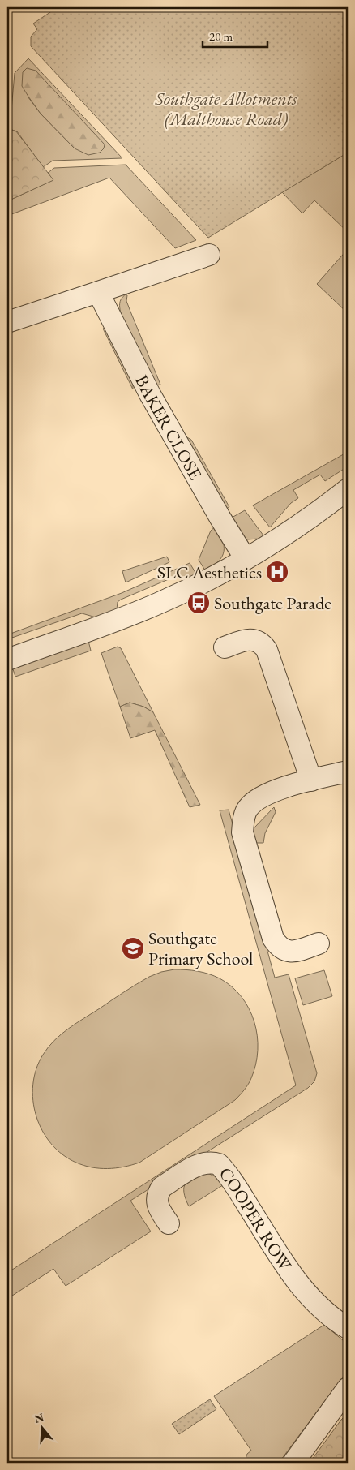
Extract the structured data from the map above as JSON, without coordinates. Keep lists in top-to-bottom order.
{
  "streets": {
    "street": ["BAKER CLOSE", "COOPER ROW"]
  },
  "parks": ["Southgate Allotments (Malthouse Road)"],
  "places": {
    "hospital": ["SLC Aesthetics"],
    "bus stop": ["Southgate Parade"],
    "school or university": ["Southgate Primary School"]
  },
  "scale_bar": "20 m",
  "north": "top"
}
